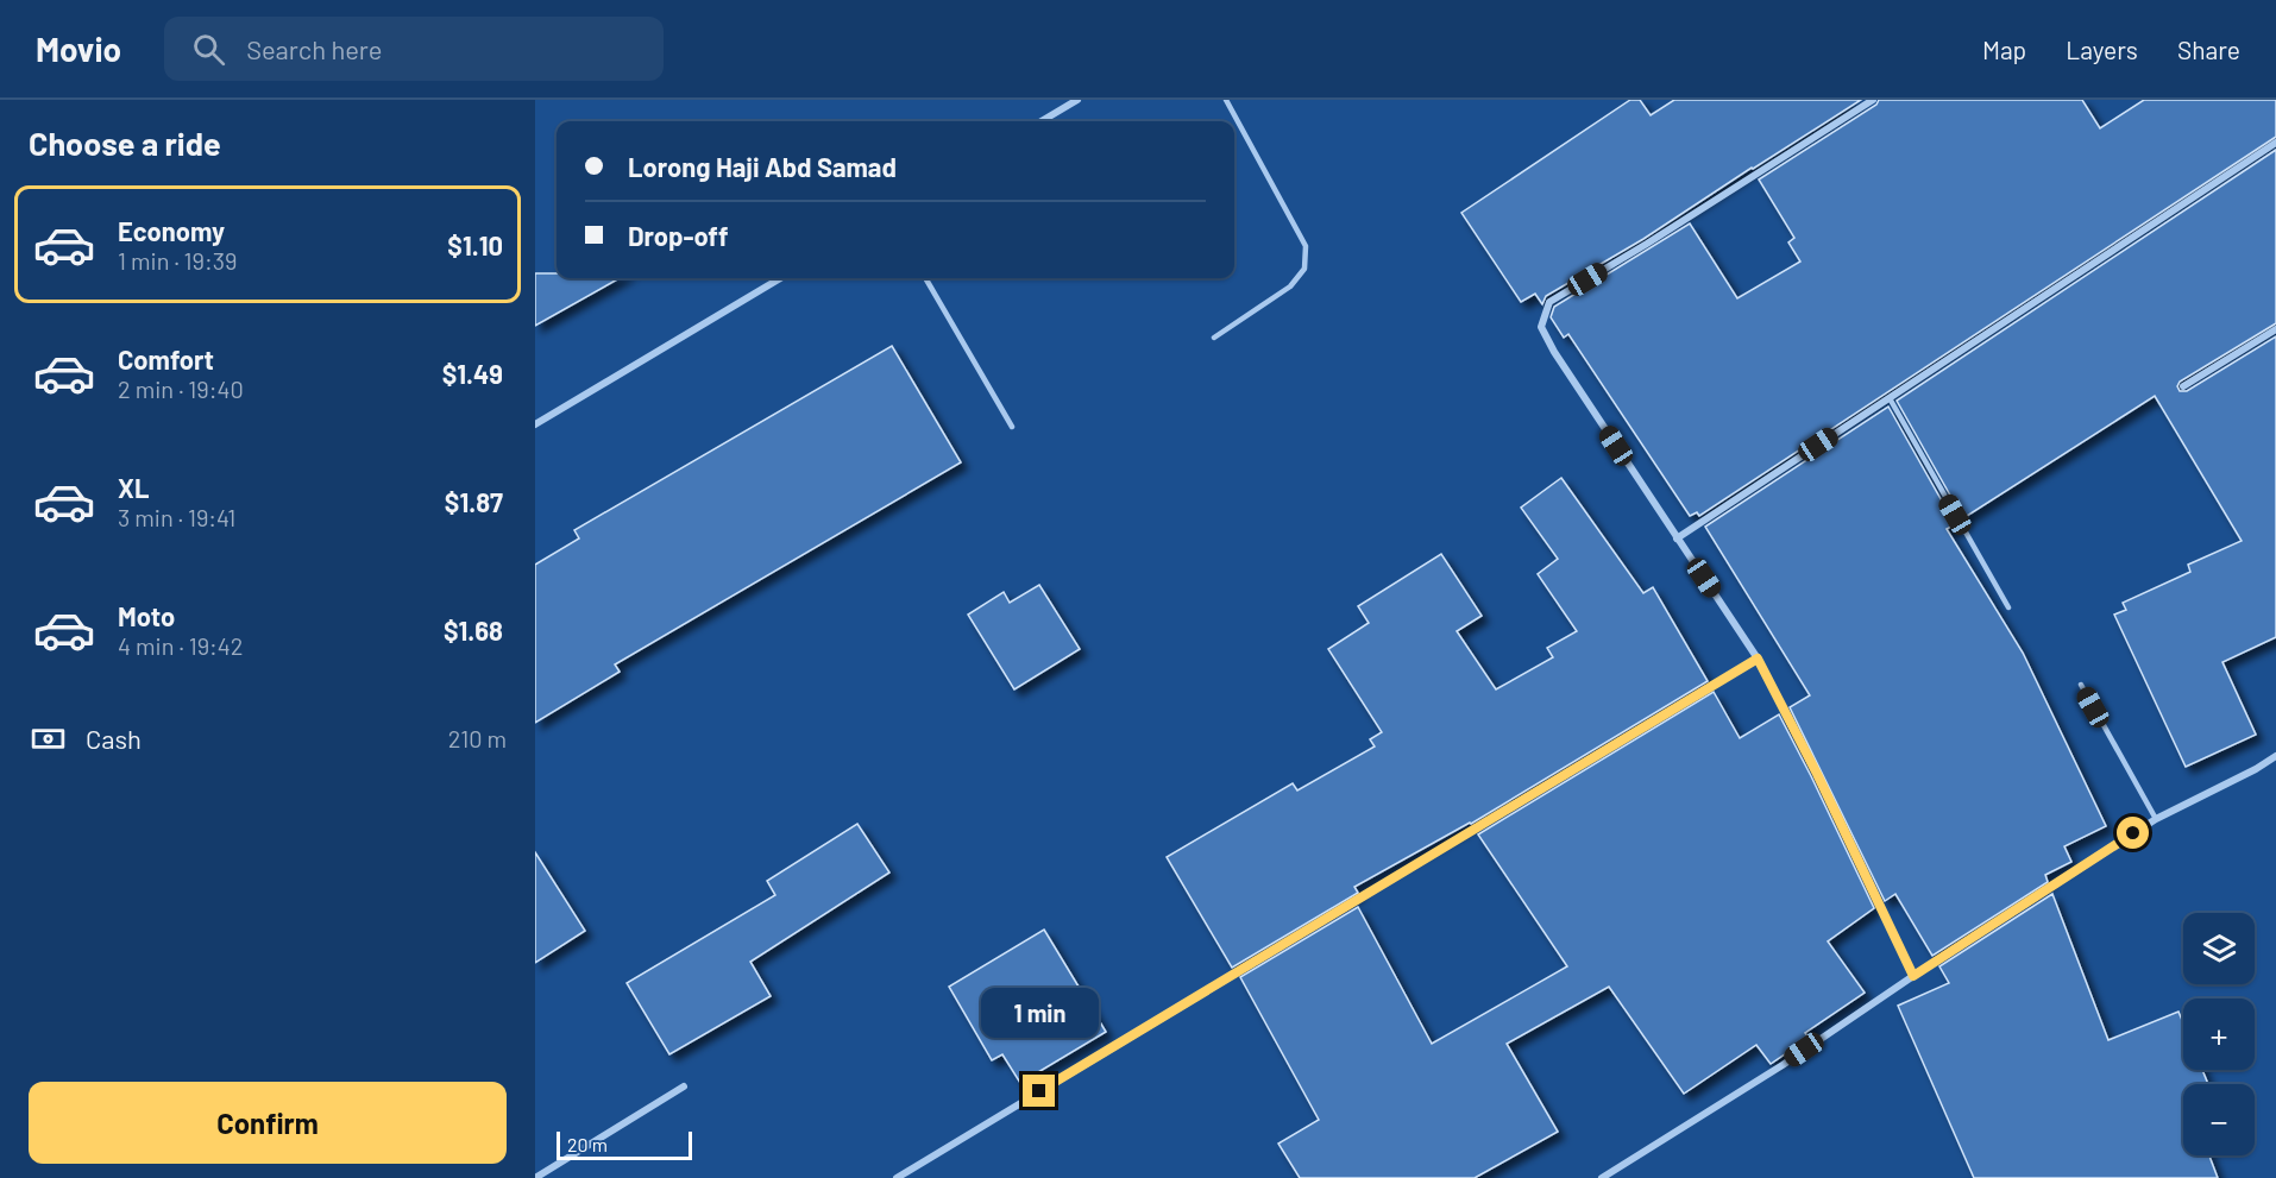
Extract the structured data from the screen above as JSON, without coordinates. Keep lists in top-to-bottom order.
{
  "scale_bar": "20 m",
  "page": {
    "header": "Movio",
    "search": "Search here",
    "nav": ["Map", "Layers", "Share"],
    "heading": "Choose a ride",
    "banner": ["Lorong Haji Abd Samad", "Drop-off"],
    "list": [
      {
        "name": "Economy",
        "note": "1 min · 19:39",
        "value": "$1.10"
      },
      {
        "name": "Comfort",
        "note": "2 min · 19:40",
        "value": "$1.49"
      },
      {
        "name": "XL",
        "note": "3 min · 19:41",
        "value": "$1.87"
      },
      {
        "name": "Moto",
        "note": "4 min · 19:42",
        "value": "$1.68"
      }
    ],
    "pay": ["Cash", "210 m"],
    "map_buttons": ["+", "−"],
    "bubble": "1 min",
    "buttons": "Confirm",
    "scale": "20 m"
  }
}
